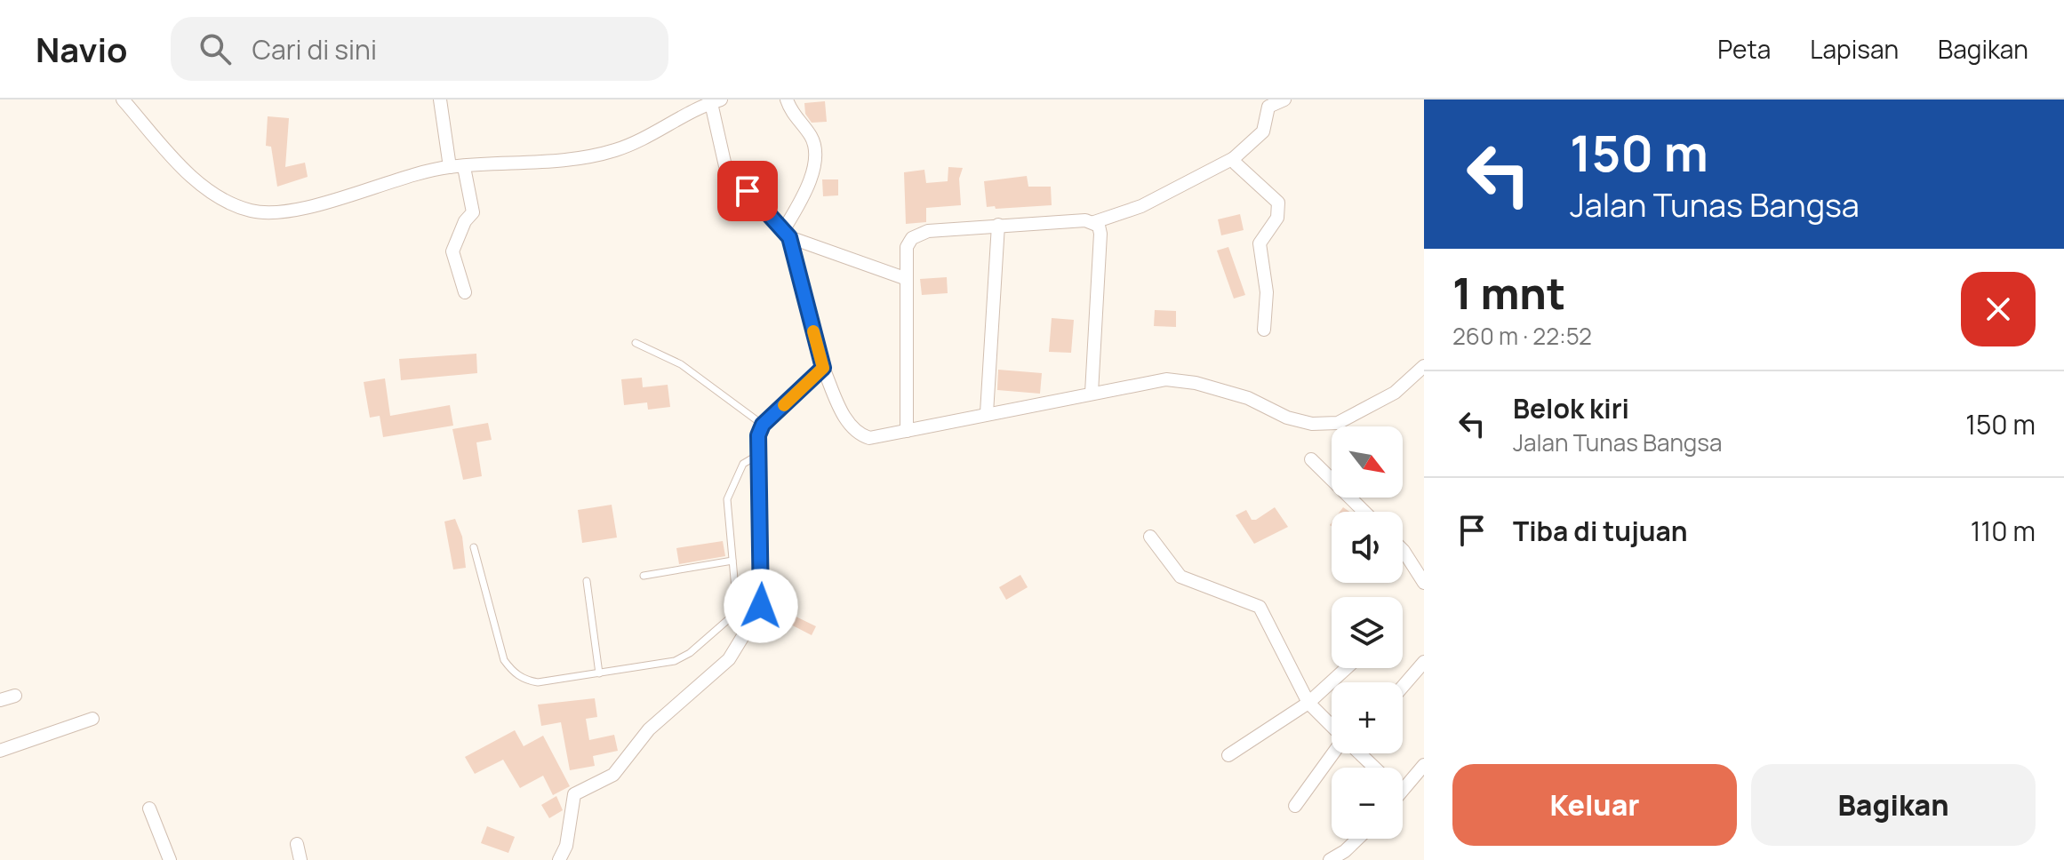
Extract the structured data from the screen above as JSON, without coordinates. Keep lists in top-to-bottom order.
{
  "north": "bottom right",
  "page": {
    "header": "Navio",
    "search": "Cari di sini",
    "nav": ["Peta", "Lapisan", "Bagikan"],
    "turn": ["150 m", "Jalan Tunas Bangsa"],
    "heading": ["1 mnt", "260 m · 22:52"],
    "list": [
      {
        "name": "Belok kiri",
        "note": "Jalan Tunas Bangsa",
        "value": "150 m"
      },
      {
        "name": "Tiba di tujuan",
        "value": "110 m"
      }
    ],
    "map_buttons": ["+", "−"],
    "buttons": ["Keluar", "Bagikan"]
  }
}
